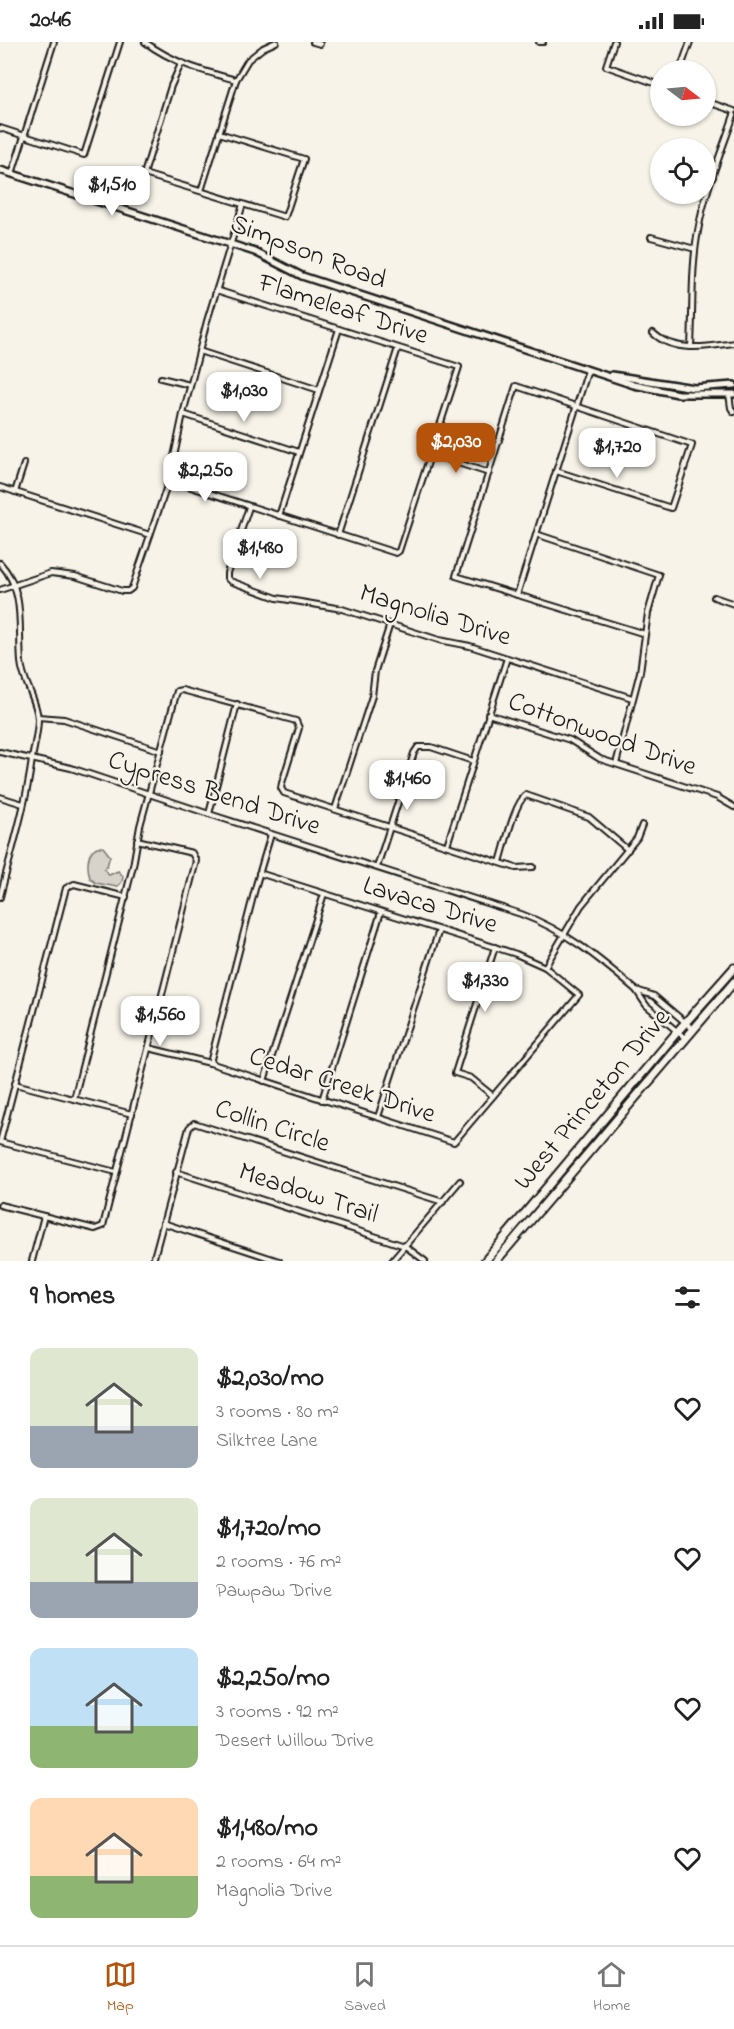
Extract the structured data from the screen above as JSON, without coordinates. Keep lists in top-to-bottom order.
{
  "streets": {
    "highway": ["West Princeton Drive"],
    "street": [
      "Simpson Road",
      "Flameleaf Drive",
      "Magnolia Drive",
      "Cottonwood Drive",
      "Cypress Bend Drive",
      "Lavaca Drive",
      "Cedar Creek Drive",
      "Collin Circle",
      "Meadow Trail"
    ]
  },
  "crossings": [
    ["Cypress Bend Drive", "West Princeton Drive"],
    ["Lavaca Drive", "Cedar Creek Drive"],
    ["Collin Circle", "Meadow Trail"]
  ],
  "north": "right",
  "page": {
    "status": "20:46",
    "price": [
      "$1,510",
      "$1,030",
      "$2,030",
      "$1,720",
      "$2,250",
      "$1,480",
      "$1,460",
      "$1,330",
      "$1,560"
    ],
    "heading": "9 homes",
    "list": [
      {
        "name": "$2,030/mo",
        "note": "3 rooms · 80 m² · Silktree Lane"
      },
      {
        "name": "$1,720/mo",
        "note": "2 rooms · 76 m² · Pawpaw Drive"
      },
      {
        "name": "$2,250/mo",
        "note": "3 rooms · 92 m² · Desert Willow Drive"
      },
      {
        "name": "$1,480/mo",
        "note": "2 rooms · 64 m² · Magnolia Drive"
      }
    ],
    "tabs": ["Map", "Saved", "Home"]
  }
}
